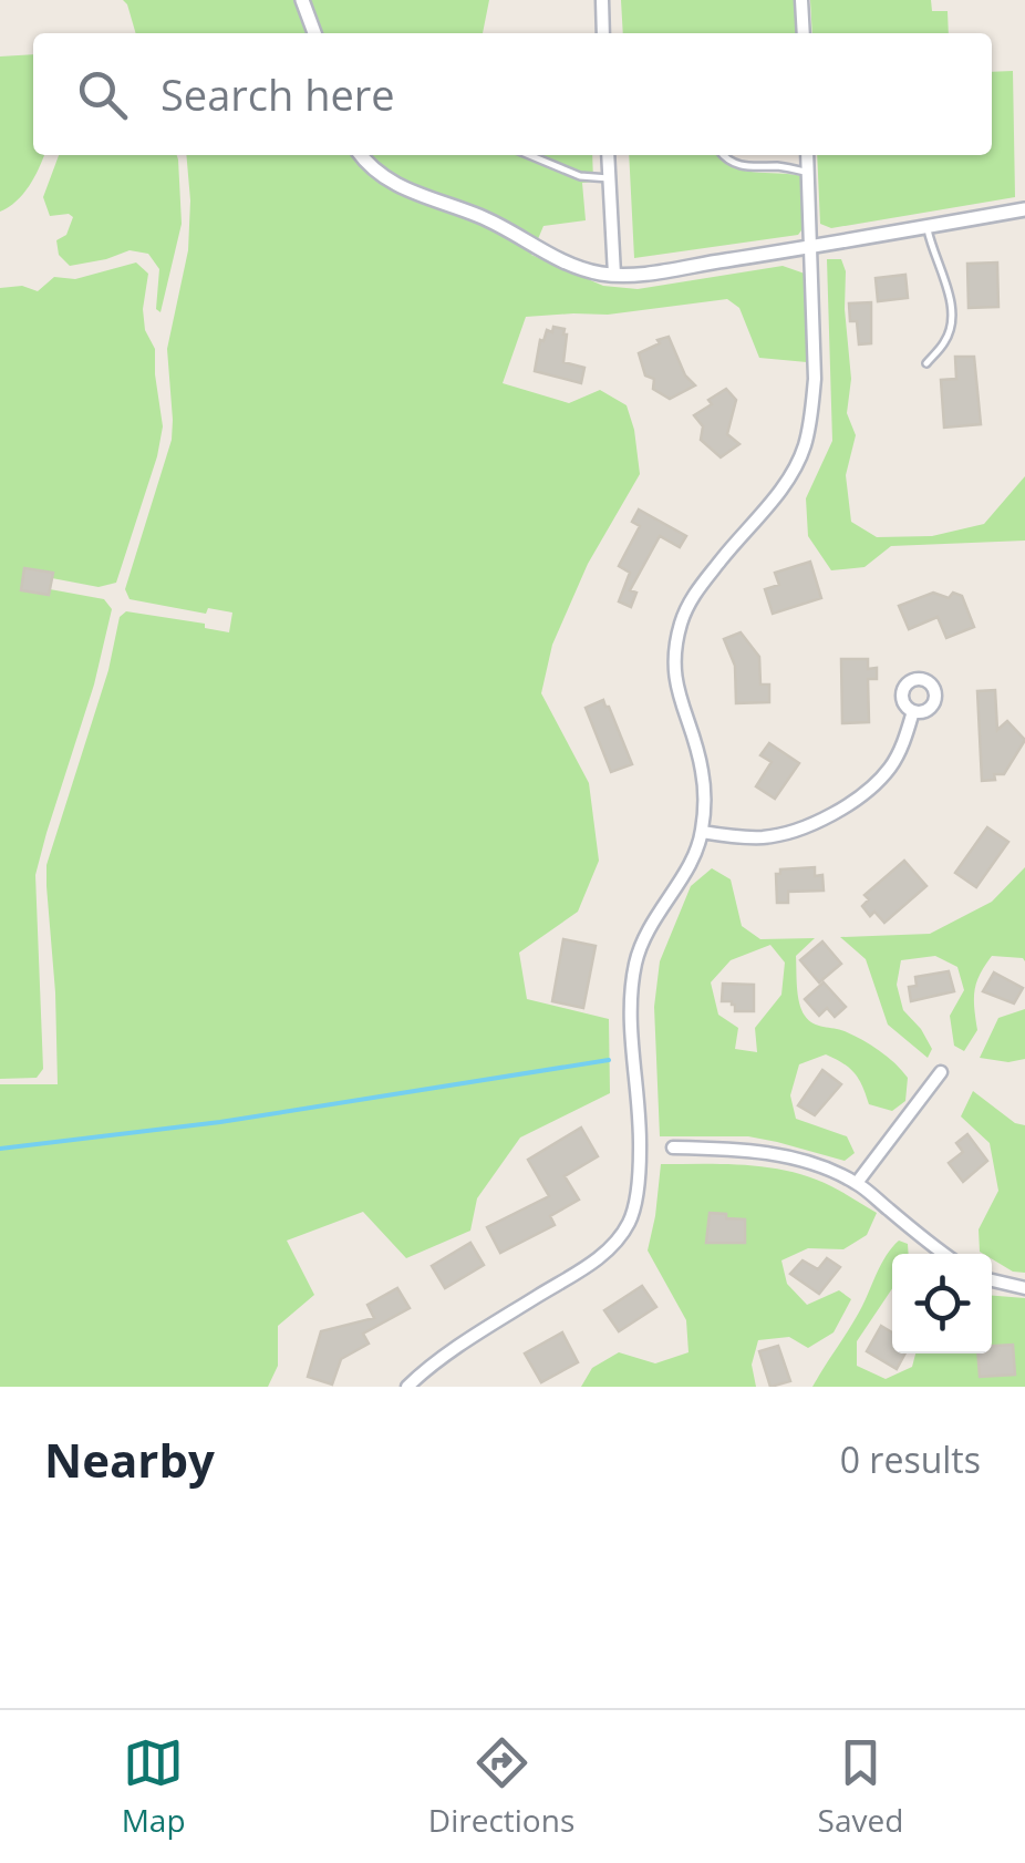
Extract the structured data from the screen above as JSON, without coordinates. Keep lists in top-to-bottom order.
{
  "page": {
    "search": "Search here",
    "heading": ["Nearby", "0 results"],
    "nav": ["Map", "Directions", "Saved"]
  }
}
